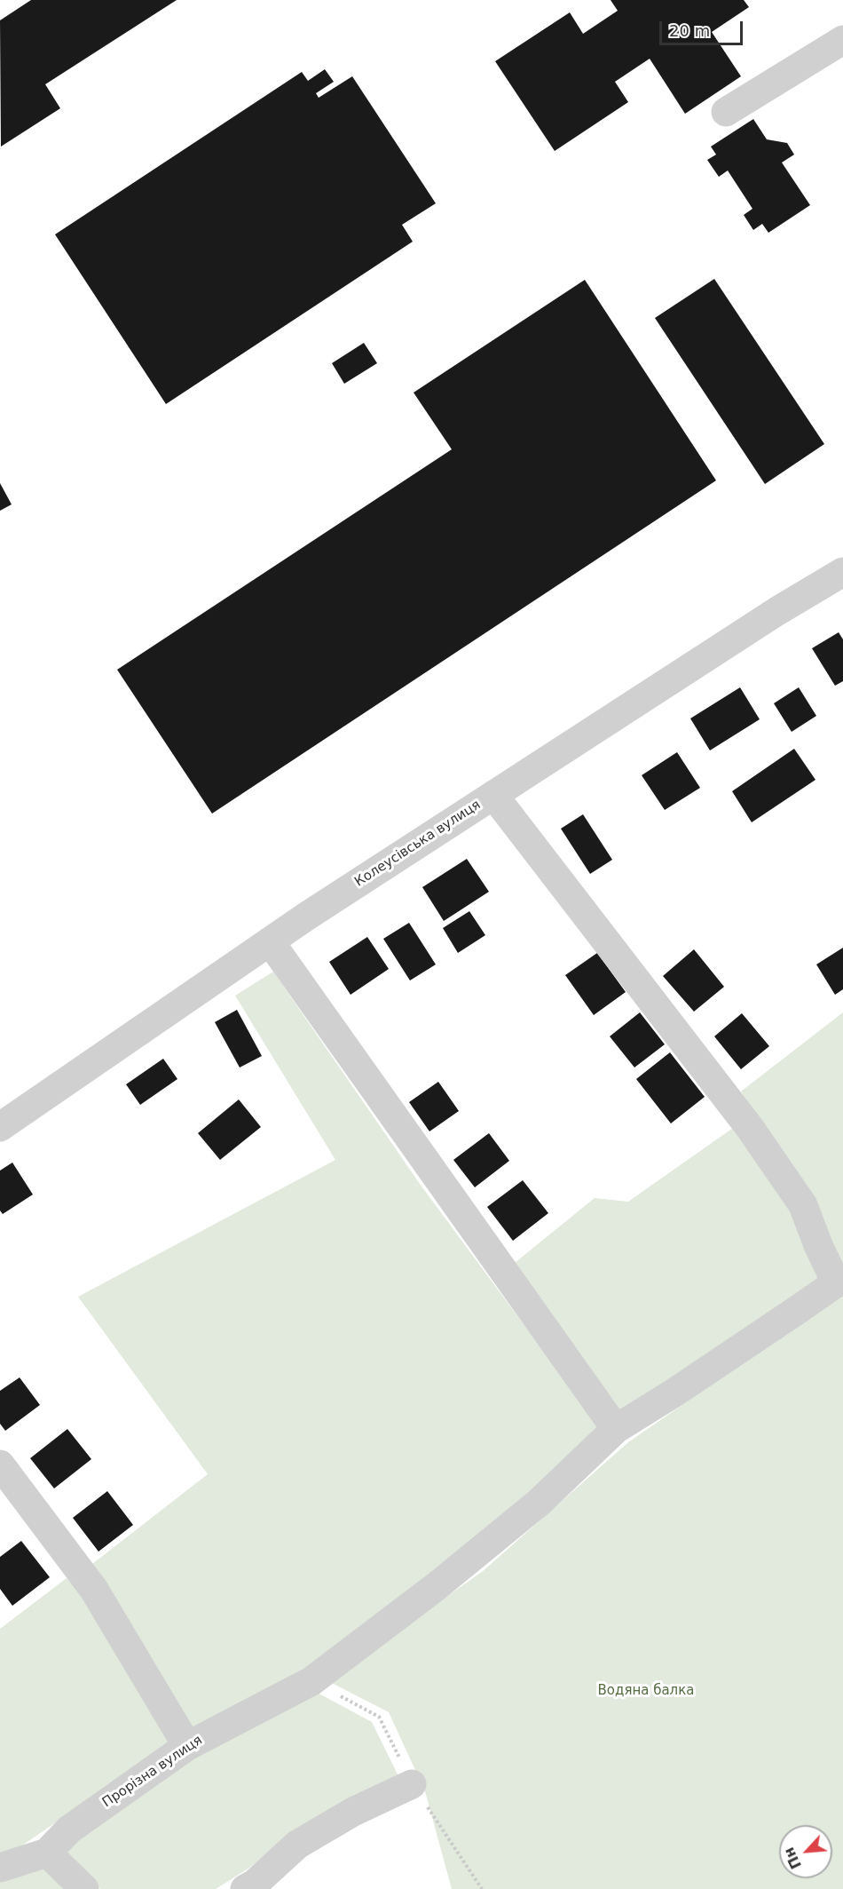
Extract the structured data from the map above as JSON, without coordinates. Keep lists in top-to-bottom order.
{
  "streets": {
    "street": ["Колеусівська вулиця", "Прорізна вулиця"]
  },
  "parks": ["Водяна балка"],
  "scale_bar": "20 m",
  "north": "bottom left"
}
